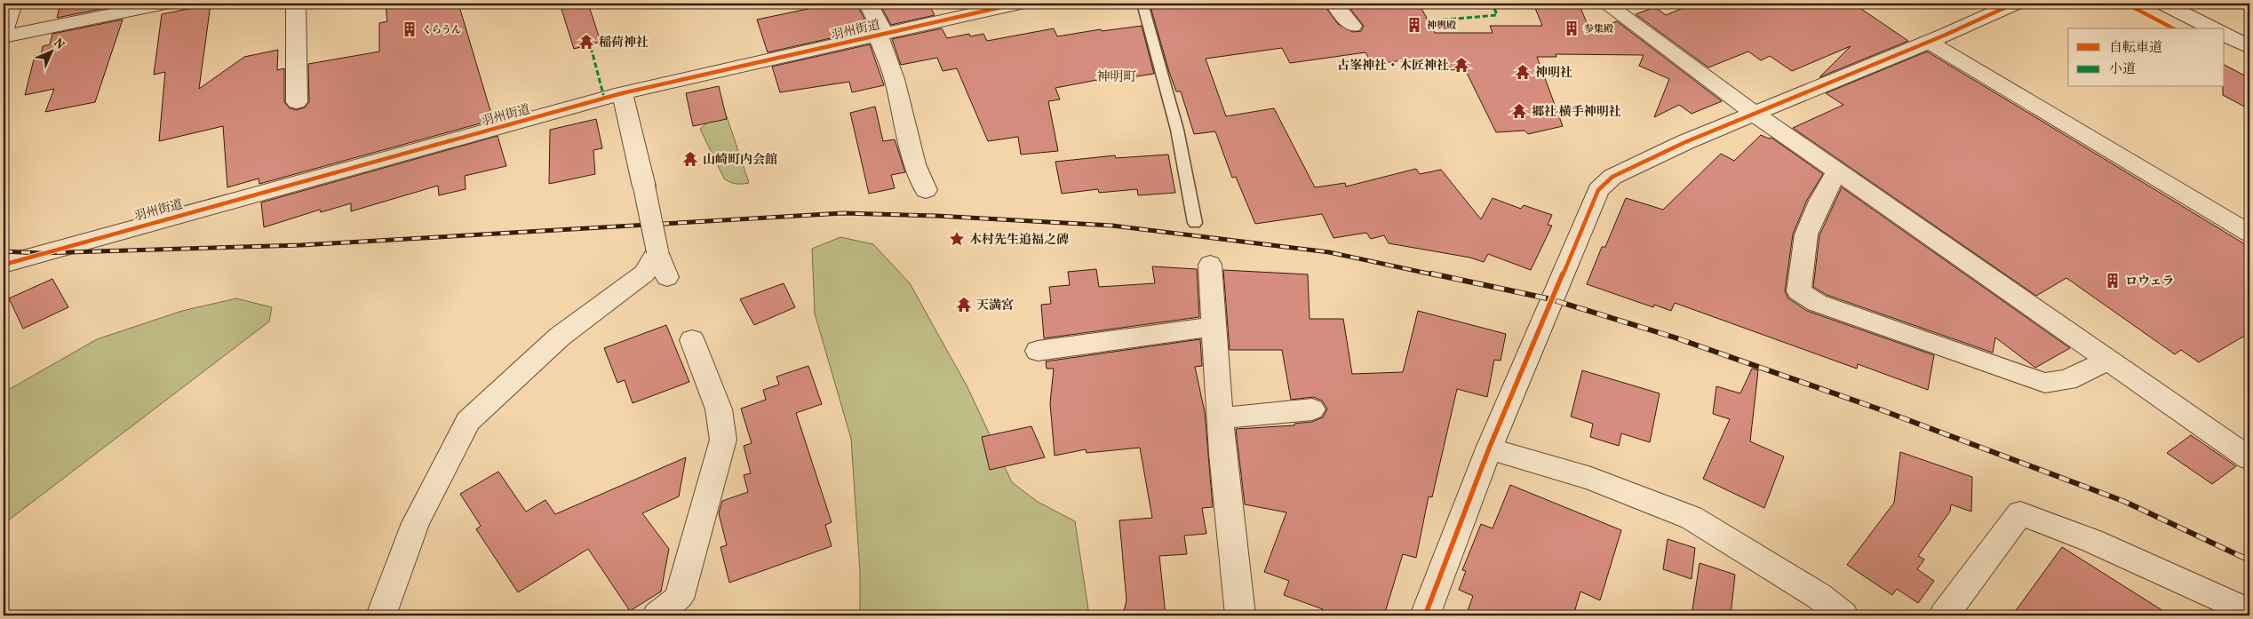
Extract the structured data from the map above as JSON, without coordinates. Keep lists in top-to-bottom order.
{
  "streets": {
    "street": ["羽州街道"]
  },
  "districts": ["神明町"],
  "places": {
    "building": [
      "神輿殿",
      "参集殿",
      "くらうん",
      "ロウェラ"
    ],
    "temple": [
      "稲荷神社",
      "古峯神社・木匠神社",
      "神明社",
      "郷社 横手神明社",
      "山崎町内会館",
      "天満宮"
    ],
    "place": ["木村先生追福之碑"]
  },
  "legend": ["自転車道", "小道"],
  "north": "top right"
}
